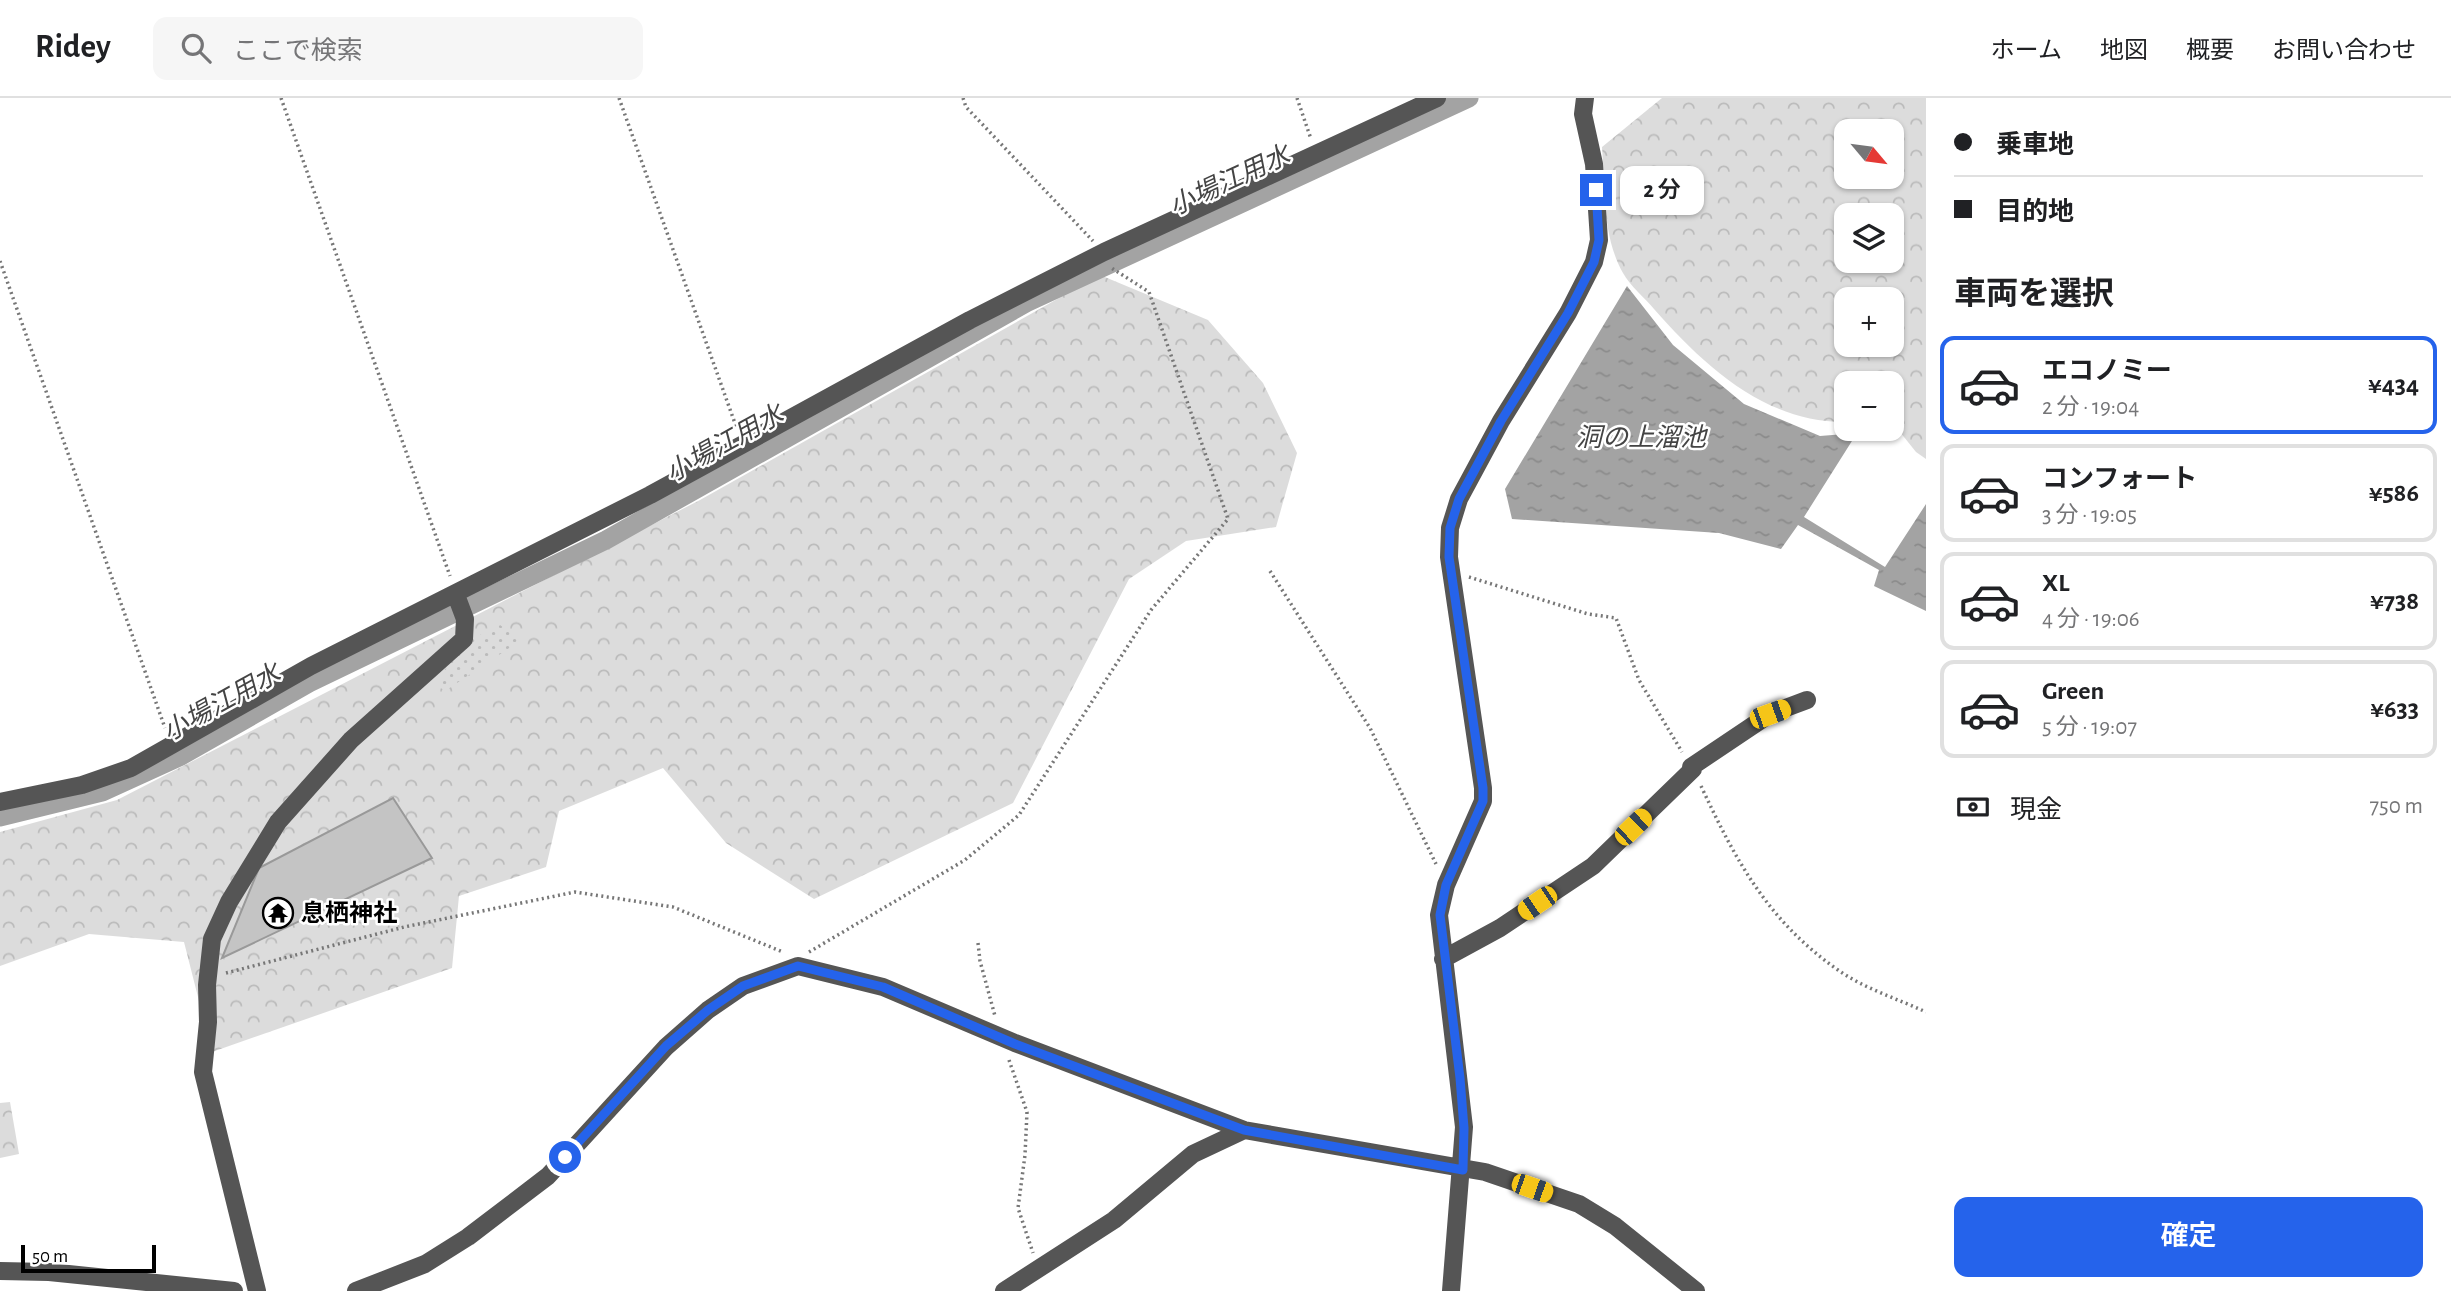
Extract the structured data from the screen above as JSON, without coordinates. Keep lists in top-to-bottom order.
{
  "water": ["小場江用水", "洞の上溜池"],
  "places": {
    "temple": ["息栖神社"]
  },
  "scale_bar": "50 m",
  "north": "bottom right",
  "page": {
    "header": "Ridey",
    "search": "ここで検索",
    "nav": [
      "ホーム",
      "地図",
      "概要",
      "お問い合わせ"
    ],
    "banner": ["乗車地", "目的地"],
    "map_buttons": ["+", "−"],
    "bubble": "2 分",
    "heading": "車両を選択",
    "list": [
      {
        "name": "エコノミー",
        "note": "2 分 · 19:04",
        "value": "¥434"
      },
      {
        "name": "コンフォート",
        "note": "3 分 · 19:05",
        "value": "¥586"
      },
      {
        "name": "XL",
        "note": "4 分 · 19:06",
        "value": "¥738"
      },
      {
        "name": "Green",
        "note": "5 分 · 19:07",
        "value": "¥633"
      }
    ],
    "pay": ["現金", "750 m"],
    "buttons": "確定",
    "scale": "50 m"
  }
}
